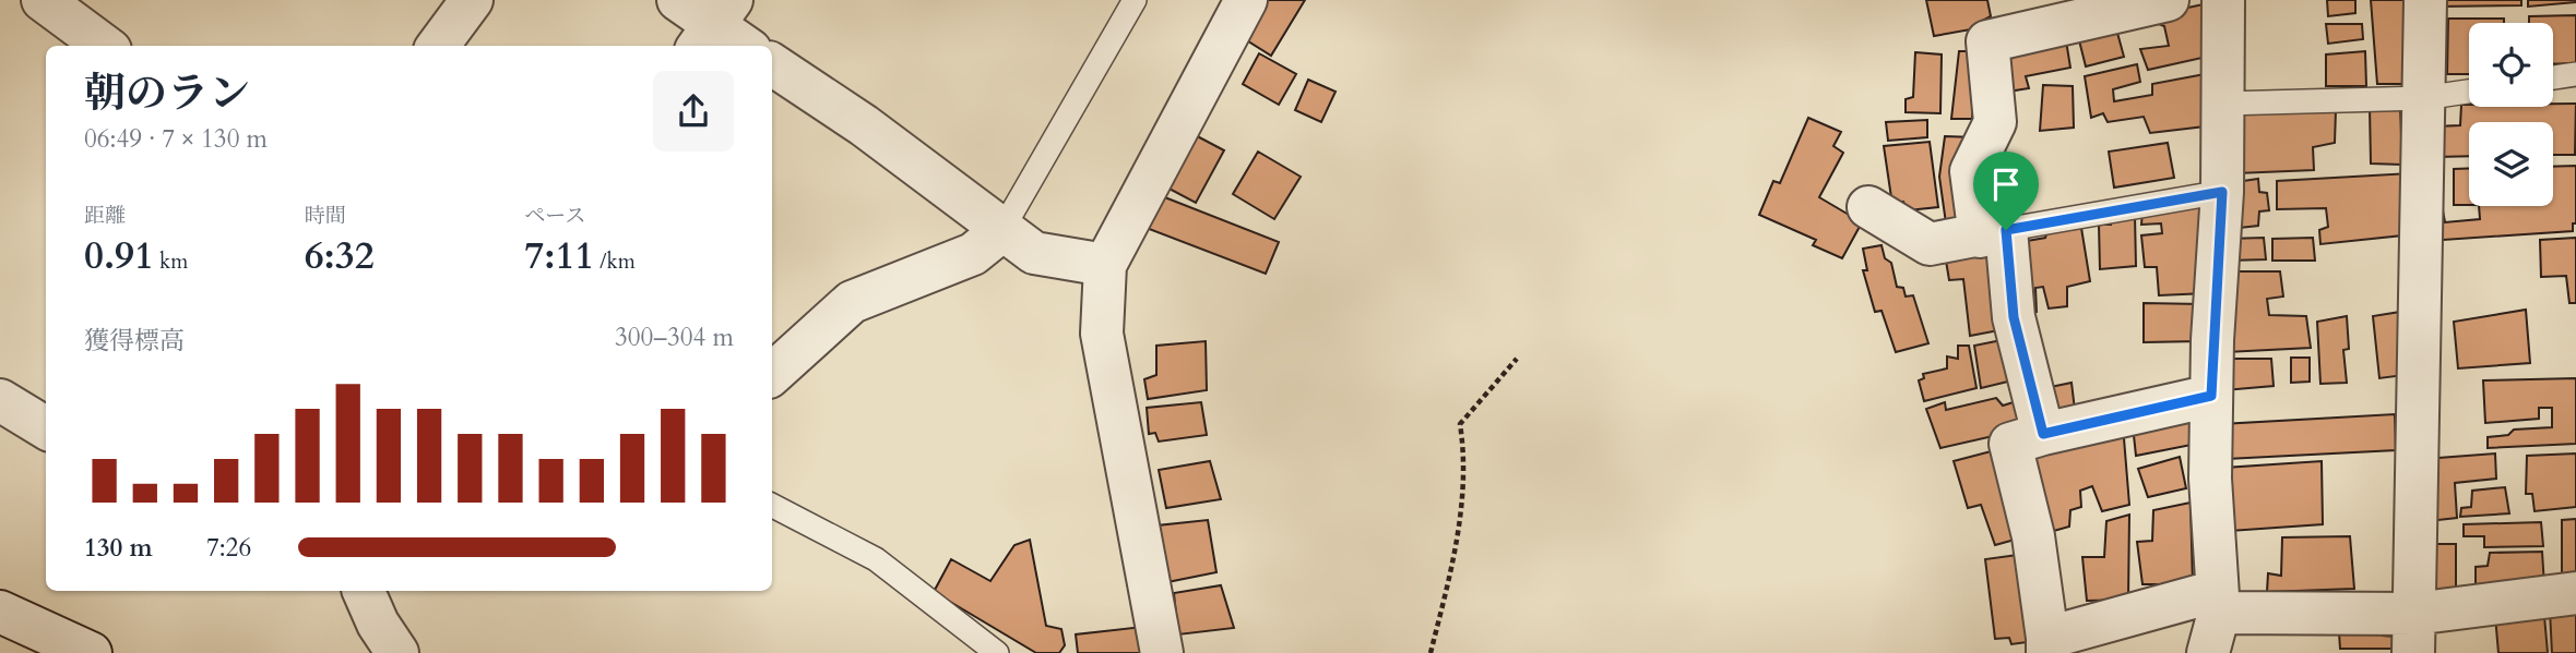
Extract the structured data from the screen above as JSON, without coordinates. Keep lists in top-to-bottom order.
{
  "page": {
    "heading": ["朝のラン", "06:49 · 7 × 130 m"],
    "stats": [
      ["距離", "0.91 km"],
      ["時間", "6:32"],
      ["ペース", "7:11 /km"]
    ],
    "chart": ["獲得標高", "300–304 m"],
    "list": [
      {
        "name": "130 m",
        "note": "7:26"
      }
    ]
  }
}
